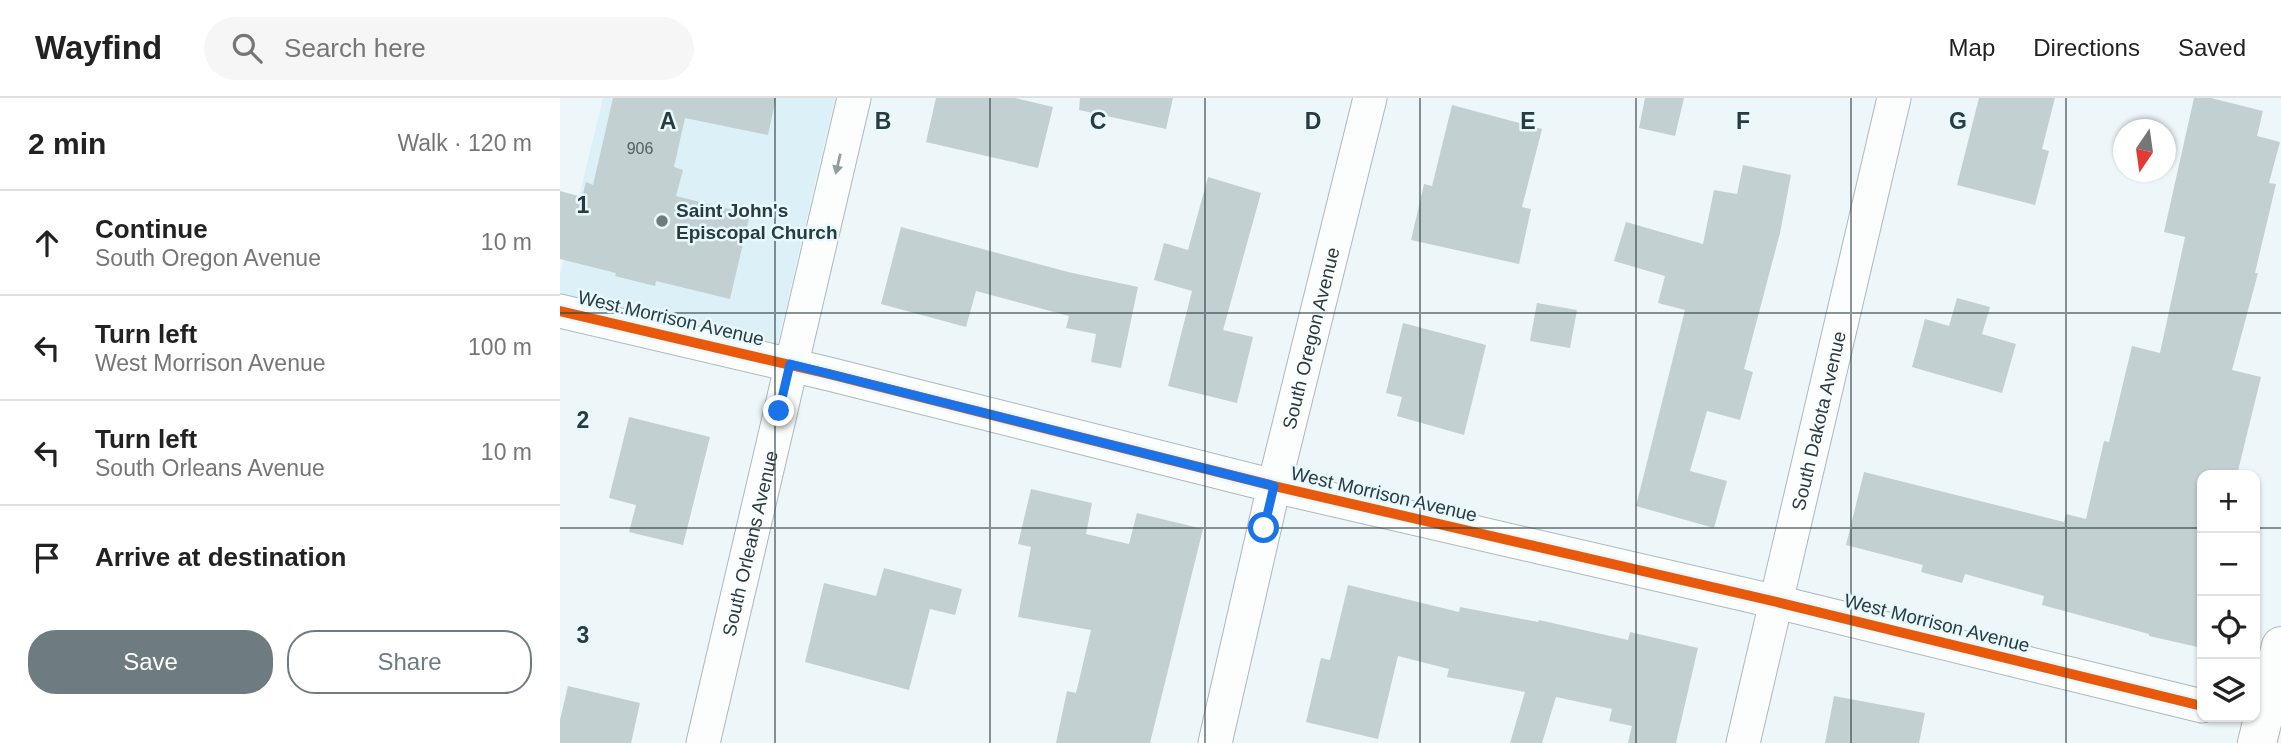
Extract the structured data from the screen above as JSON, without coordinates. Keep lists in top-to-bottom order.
{
  "streets": {
    "street": [
      "West Morrison Avenue",
      "South Oregon Avenue",
      "South Dakota Avenue",
      "South Orleans Avenue"
    ]
  },
  "crossings": [
    ["West Morrison Avenue", "South Oregon Avenue"],
    ["West Morrison Avenue", "South Dakota Avenue"],
    ["West Morrison Avenue", "South Orleans Avenue"]
  ],
  "one_way": ["South Orleans Avenue"],
  "places": ["Saint John's Episcopal Church"],
  "house_numbers": ["906"],
  "north": "bottom",
  "page": {
    "header": "Wayfind",
    "search": "Search here",
    "nav": ["Map", "Directions", "Saved"],
    "heading": ["2 min", "Walk · 120 m"],
    "list": [
      ["Continue", "South Oregon Avenue", "10 m"],
      ["Turn left", "West Morrison Avenue", "100 m"],
      ["Turn left", "South Orleans Avenue", "10 m"],
      "Arrive at destination"
    ],
    "map_buttons": ["+", "−"],
    "buttons": ["Save", "Share"]
  },
  "grid": {
    "columns": [
      "A",
      "B",
      "C",
      "D",
      "E",
      "F",
      "G"
    ],
    "rows": ["1", "2", "3"]
  }
}
